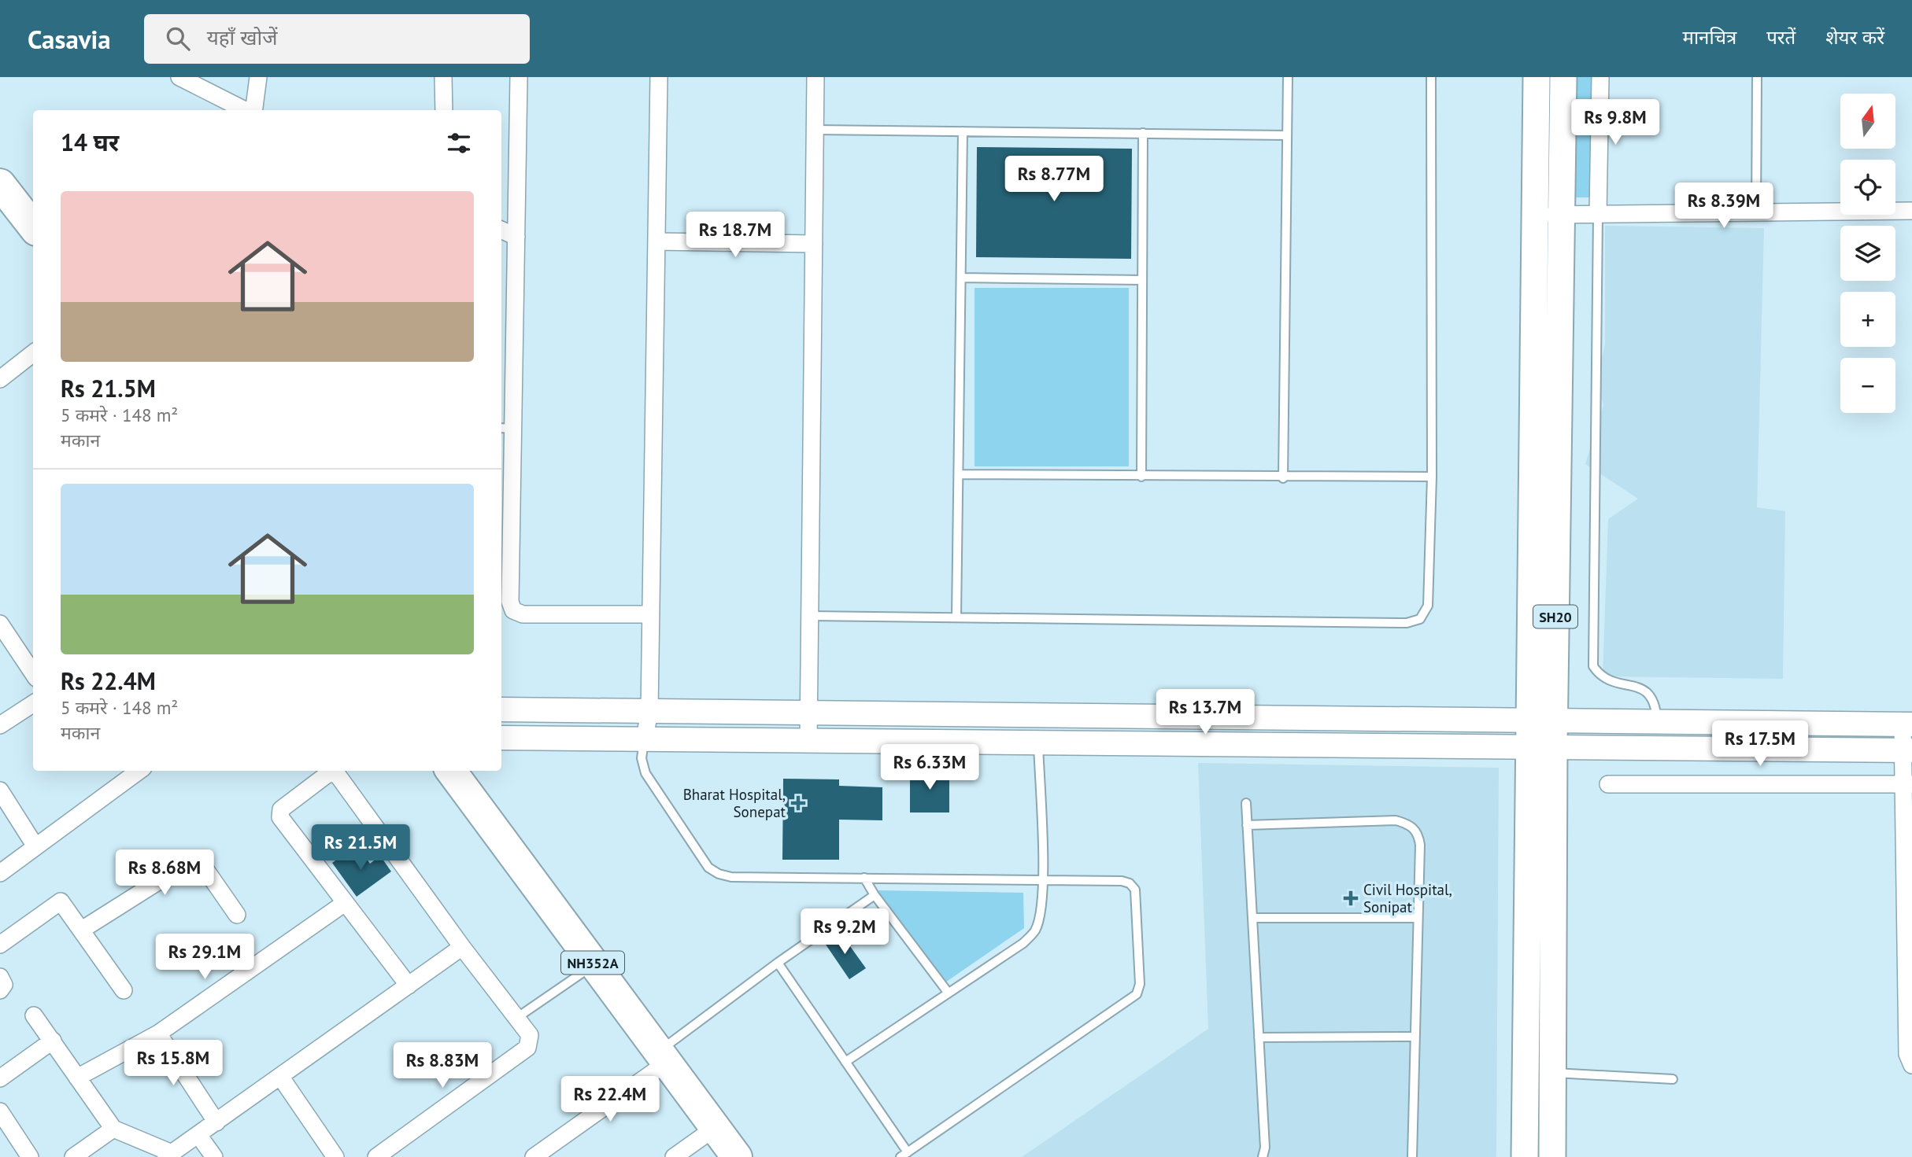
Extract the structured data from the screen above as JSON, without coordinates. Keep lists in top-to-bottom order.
{
  "streets": {
    "highway": ["NH352A"],
    "main road": ["SH20"]
  },
  "places": {
    "health": ["Bharat Hospital, Sonepat", "Civil Hospital, Sonipat"]
  },
  "north": "top",
  "page": {
    "header": "Casavia",
    "search": "यहाँ खोजें",
    "nav": ["मानचित्र", "परतें", "शेयर करें"],
    "map_buttons": ["+", "−"],
    "price": [
      "Rs 9.8M",
      "Rs 8.77M",
      "Rs 8.39M",
      "Rs 18.7M",
      "Rs 13.7M",
      "Rs 17.5M",
      "Rs 6.33M",
      "Rs 21.5M",
      "Rs 8.68M",
      "Rs 9.2M",
      "Rs 29.1M",
      "Rs 15.8M",
      "Rs 8.83M",
      "Rs 22.4M"
    ],
    "heading": "14 घर",
    "list": [
      {
        "name": "Rs 21.5M",
        "note": "5 कमरे · 148 m² · मकान"
      },
      {
        "name": "Rs 22.4M",
        "note": "5 कमरे · 148 m² · मकान"
      }
    ]
  }
}
